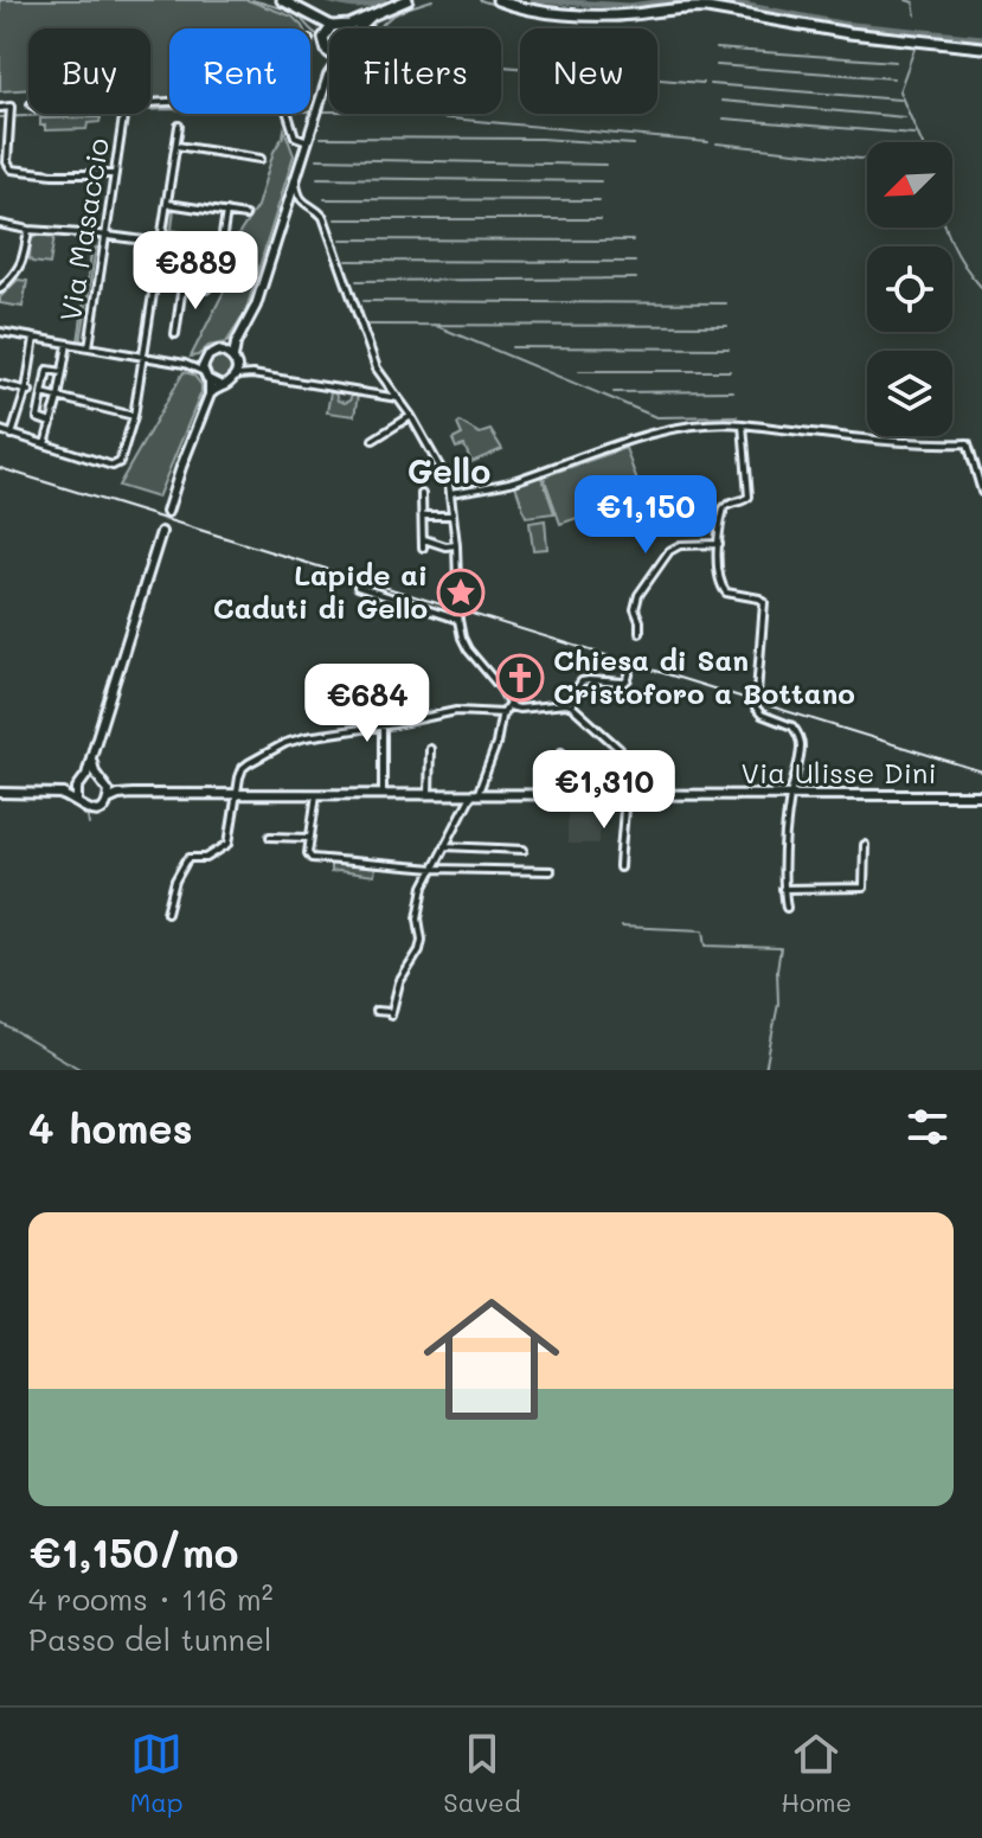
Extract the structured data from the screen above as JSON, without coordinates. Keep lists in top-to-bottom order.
{
  "streets": {
    "street": ["Via Masaccio", "Via Ulisse Dini"]
  },
  "districts": ["Gello"],
  "places": {
    "place": ["Lapide ai Caduti di Gello"],
    "church": ["Chiesa di San Cristoforo a Bottano"]
  },
  "north": "bottom left",
  "page": {
    "chip": [
      "Buy",
      "Rent",
      "Filters",
      "New"
    ],
    "price": [
      "€889",
      "€1,150",
      "€684",
      "€1,310"
    ],
    "heading": "4 homes",
    "list": [
      {
        "name": "€1,150/mo",
        "note": "4 rooms · 116 m² · Passo del tunnel"
      }
    ],
    "tabs": ["Map", "Saved", "Home"]
  }
}
